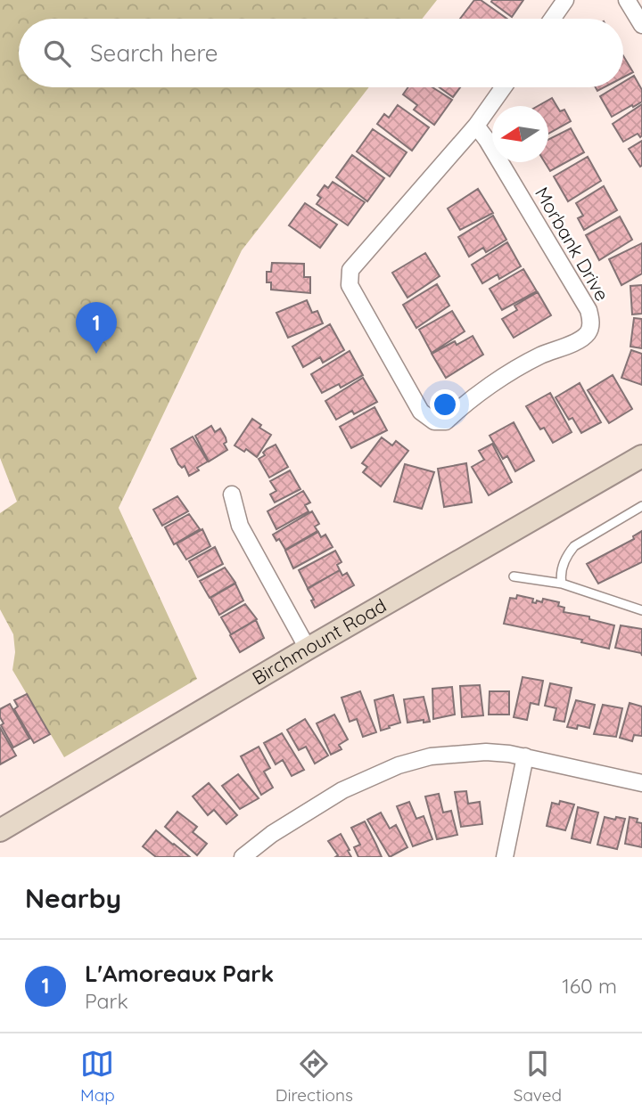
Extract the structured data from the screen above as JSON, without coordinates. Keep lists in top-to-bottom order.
{
  "streets": {
    "main road": ["Birchmount Road"],
    "street": ["Morbank Drive"]
  },
  "north": "left",
  "page": {
    "search": "Search here",
    "pins": "1",
    "heading": "Nearby",
    "list": [
      {
        "mark": "1",
        "name": "L'Amoreaux Park",
        "note": "Park",
        "value": "160 m"
      }
    ],
    "nav": ["Map", "Directions", "Saved"]
  }
}
